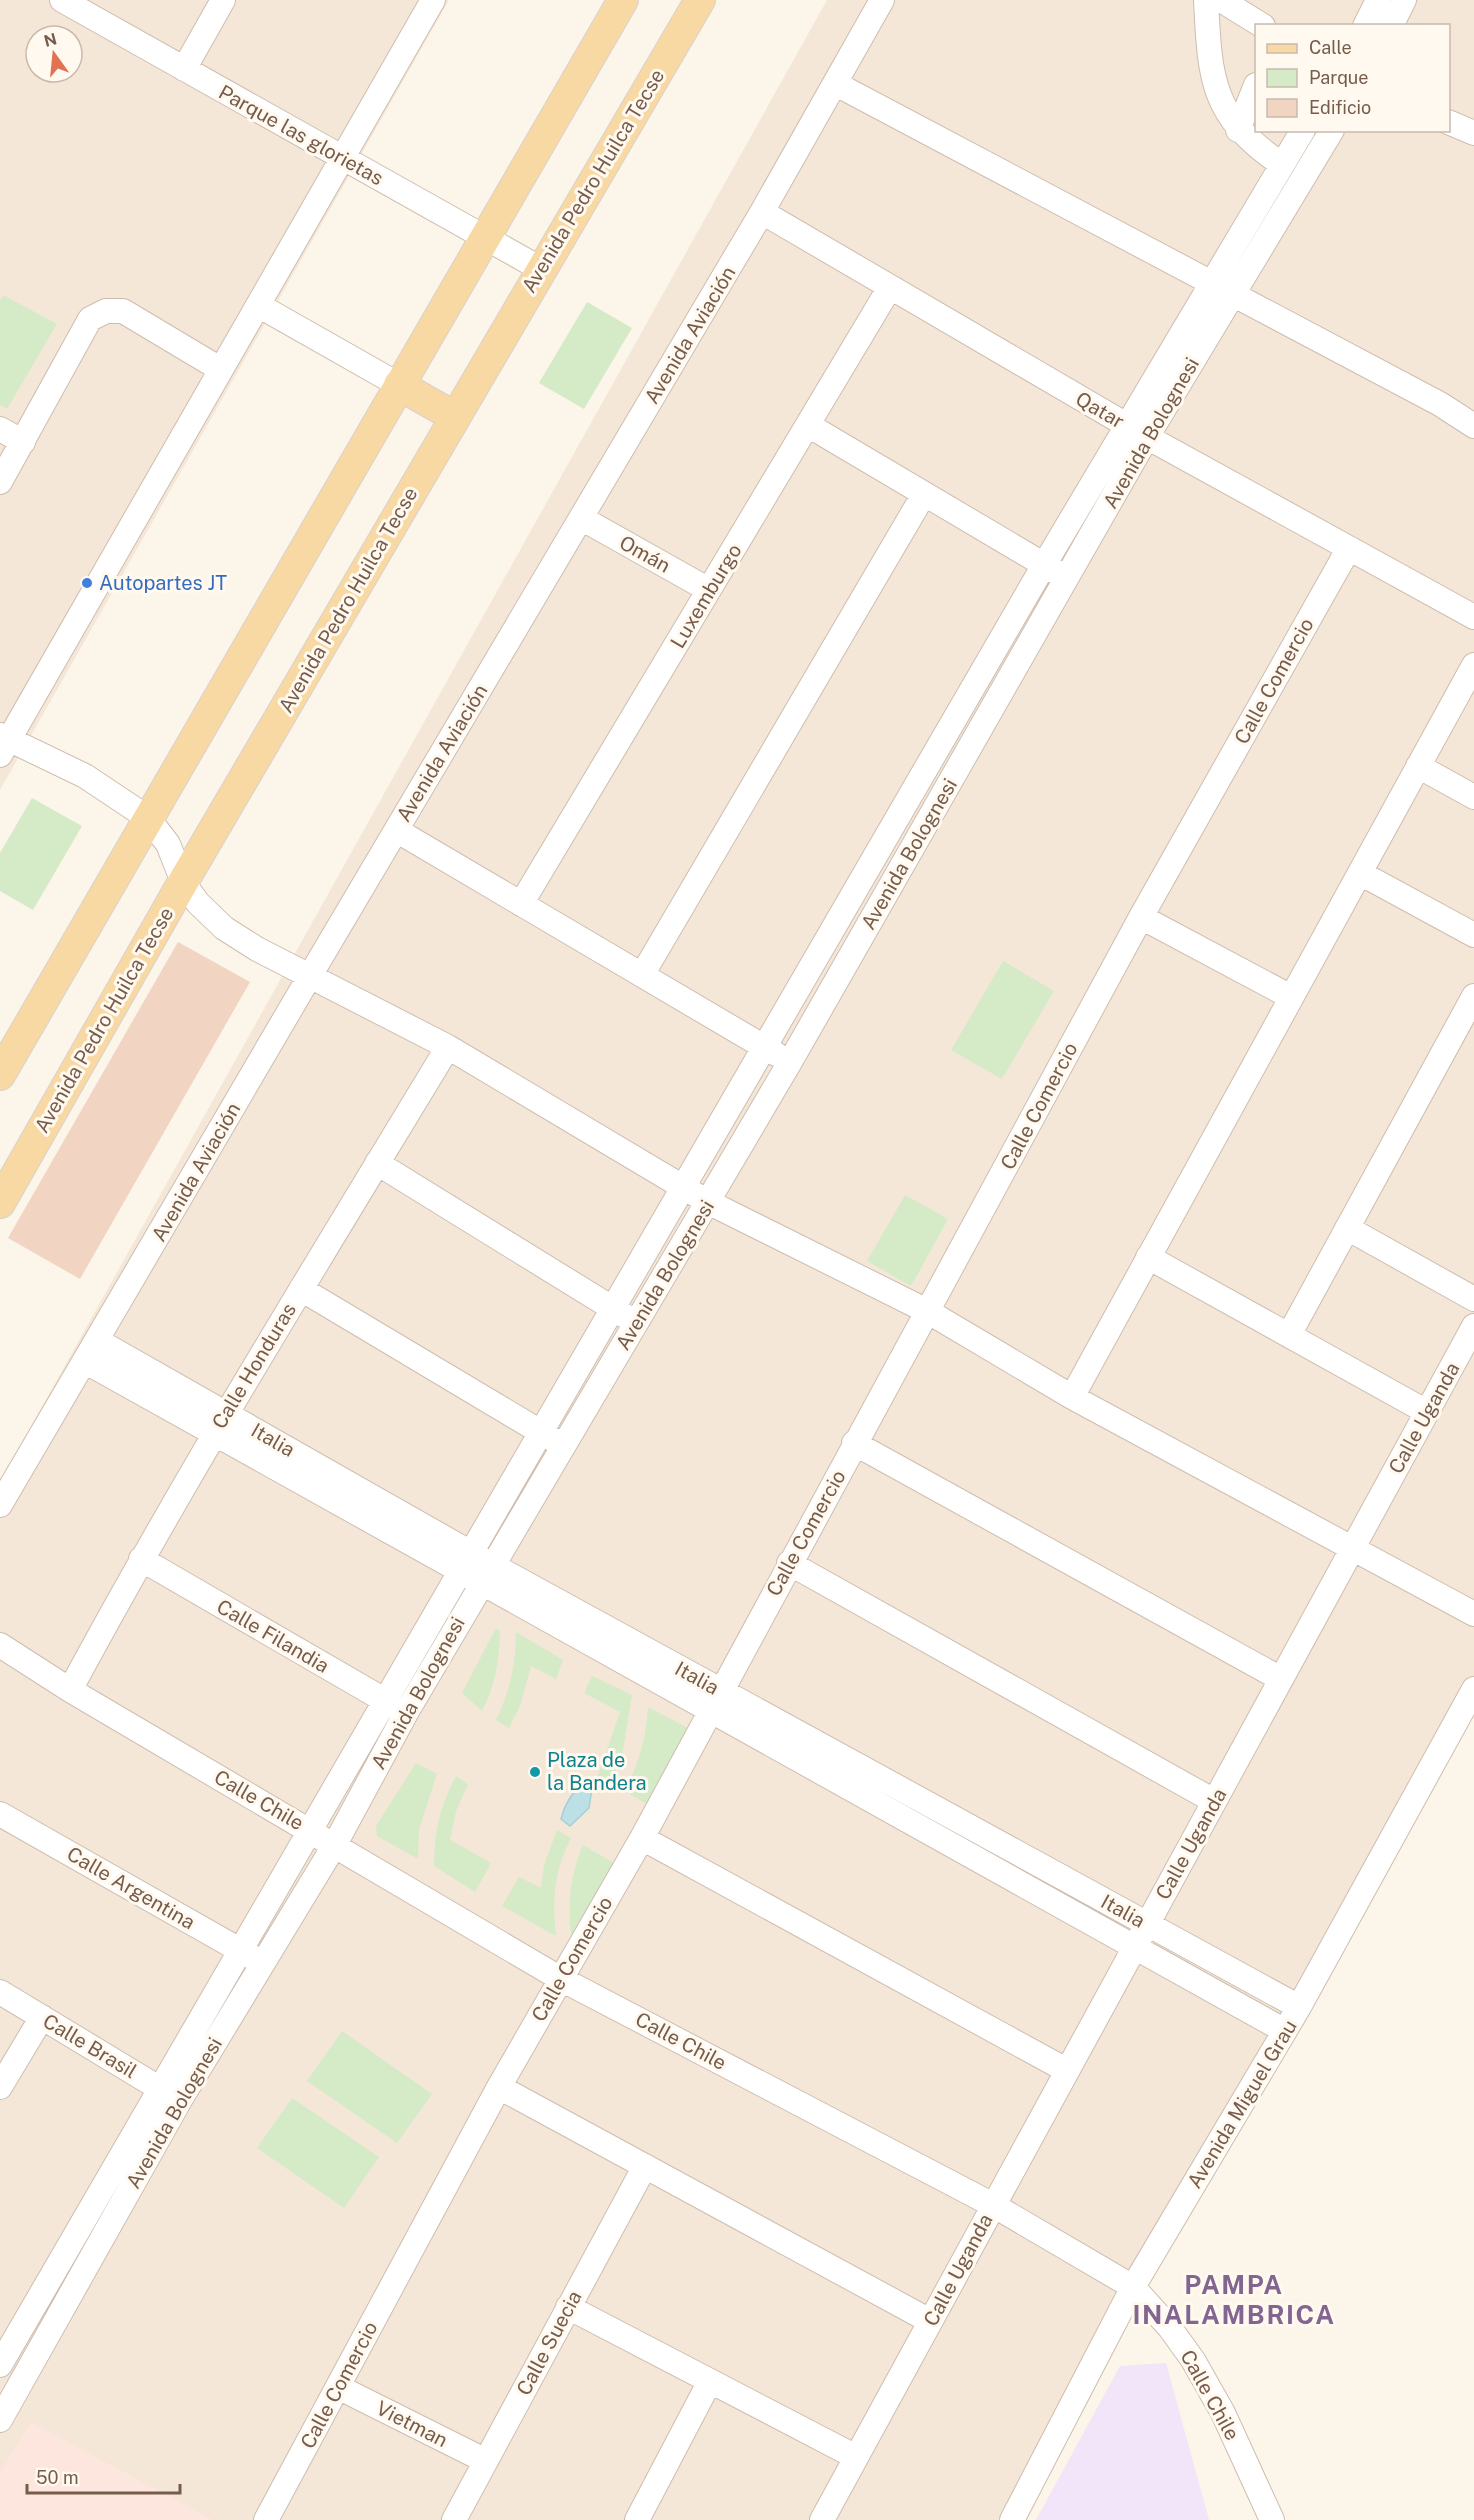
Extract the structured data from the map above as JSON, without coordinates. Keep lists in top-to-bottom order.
{
  "streets": {
    "main road": ["Avenida Pedro Huilca Tecse"],
    "street": [
      "Parque las glorietas",
      "Avenida Aviación",
      "Qatar",
      "Avenida Bolognesi",
      "Omán",
      "Luxemburgo",
      "Calle Comercio",
      "Calle Honduras",
      "Calle Uganda",
      "Italia",
      "Calle Filandia",
      "Calle Chile",
      "Calle Argentina",
      "Calle Brasil",
      "Avenida Miguel Grau",
      "Calle Suecia",
      "Vietman"
    ]
  },
  "crossings": [
    ["Parque las glorietas", "Avenida Pedro Huilca Tecse"],
    ["Avenida Aviación", "Qatar"],
    ["Avenida Aviación", "Omán"],
    ["Avenida Aviación", "Italia"],
    ["Qatar", "Avenida Bolognesi"],
    ["Qatar", "Luxemburgo"],
    ["Qatar", "Calle Comercio"],
    ["Avenida Bolognesi", "Italia"],
    ["Avenida Bolognesi", "Calle Filandia"],
    ["Avenida Bolognesi", "Calle Chile"],
    ["Avenida Bolognesi", "Calle Argentina"],
    ["Avenida Bolognesi", "Calle Brasil"],
    ["Omán", "Luxemburgo"],
    ["Calle Comercio", "Italia"],
    ["Calle Comercio", "Calle Chile"],
    ["Calle Comercio", "Vietman"],
    ["Calle Honduras", "Italia"],
    ["Calle Honduras", "Calle Filandia"],
    ["Calle Honduras", "Calle Chile"],
    ["Calle Uganda", "Italia"],
    ["Calle Uganda", "Calle Chile"],
    ["Italia", "Avenida Miguel Grau"],
    ["Calle Chile", "Avenida Miguel Grau"],
    ["Calle Suecia", "Vietman"]
  ],
  "districts": ["PAMPA INALAMBRICA"],
  "places": ["Autopartes JT", "Plaza de la Bandera"],
  "legend": ["Calle", "Parque", "Edificio"],
  "scale_bar": "50 m",
  "north": "top"
}
